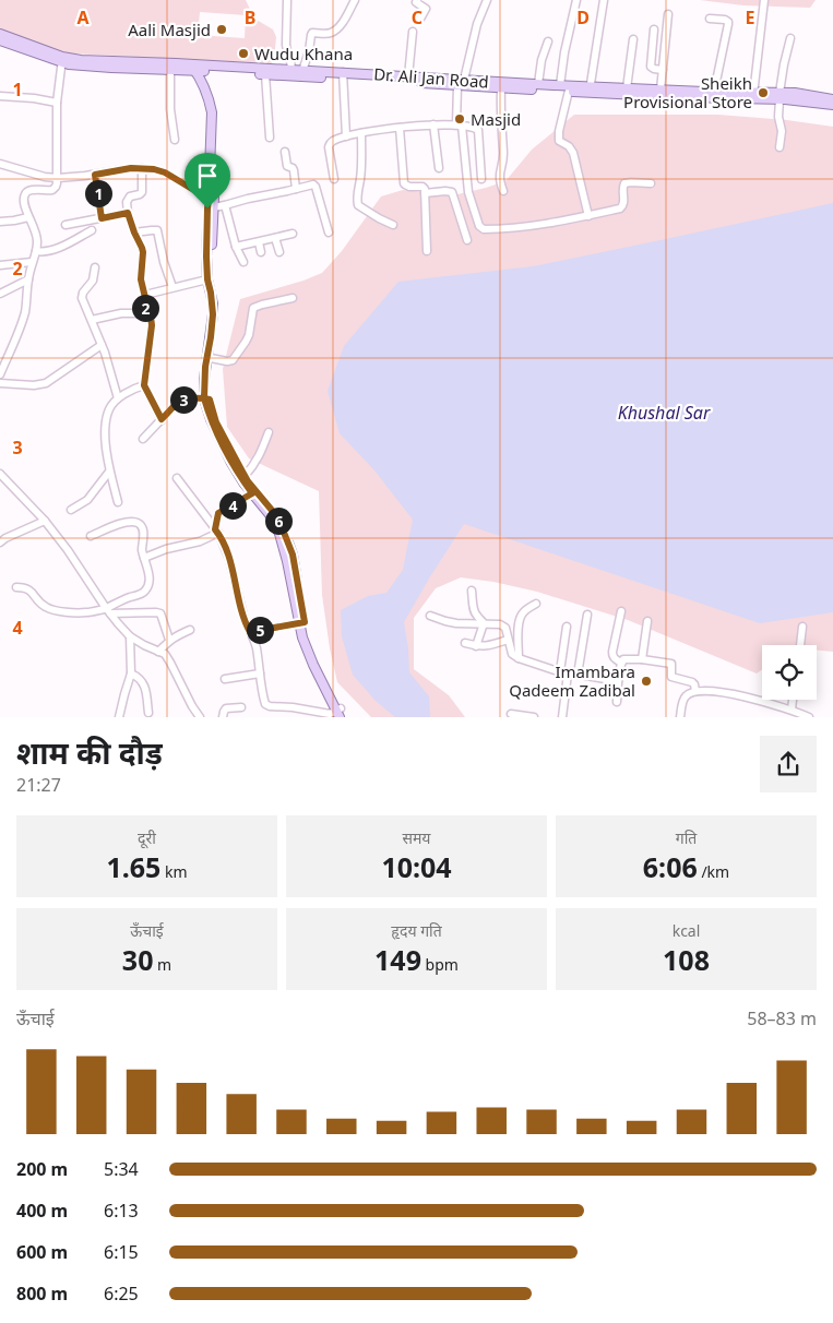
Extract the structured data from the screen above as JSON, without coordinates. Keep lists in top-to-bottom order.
{
  "streets": {
    "main road": ["Dr. Ali Jan Road"]
  },
  "water": ["Khushal Sar"],
  "places": [
    "Aali Masjid",
    "Wudu Khana",
    "Sheikh Provisional Store",
    "Masjid",
    "Imambara Qadeem Zadibal"
  ],
  "page": {
    "pins": [
      "1",
      "2",
      "3",
      "4",
      "6",
      "5"
    ],
    "heading": ["शाम की दौड़", "21:27"],
    "stats": [
      ["दूरी", "1.65 km"],
      ["समय", "10:04"],
      ["गति", "6:06 /km"],
      ["ऊँचाई", "30 m"],
      ["हृदय गति", "149 bpm"],
      ["kcal", "108"]
    ],
    "chart": ["ऊँचाई", "58–83 m"],
    "list": [
      {
        "name": "200 m",
        "note": "5:34"
      },
      {
        "name": "400 m",
        "note": "6:13"
      },
      {
        "name": "600 m",
        "note": "6:15"
      },
      {
        "name": "800 m",
        "note": "6:25"
      }
    ]
  },
  "grid": {
    "columns": [
      "A",
      "B",
      "C",
      "D",
      "E"
    ],
    "rows": [
      "1",
      "2",
      "3",
      "4"
    ]
  }
}
